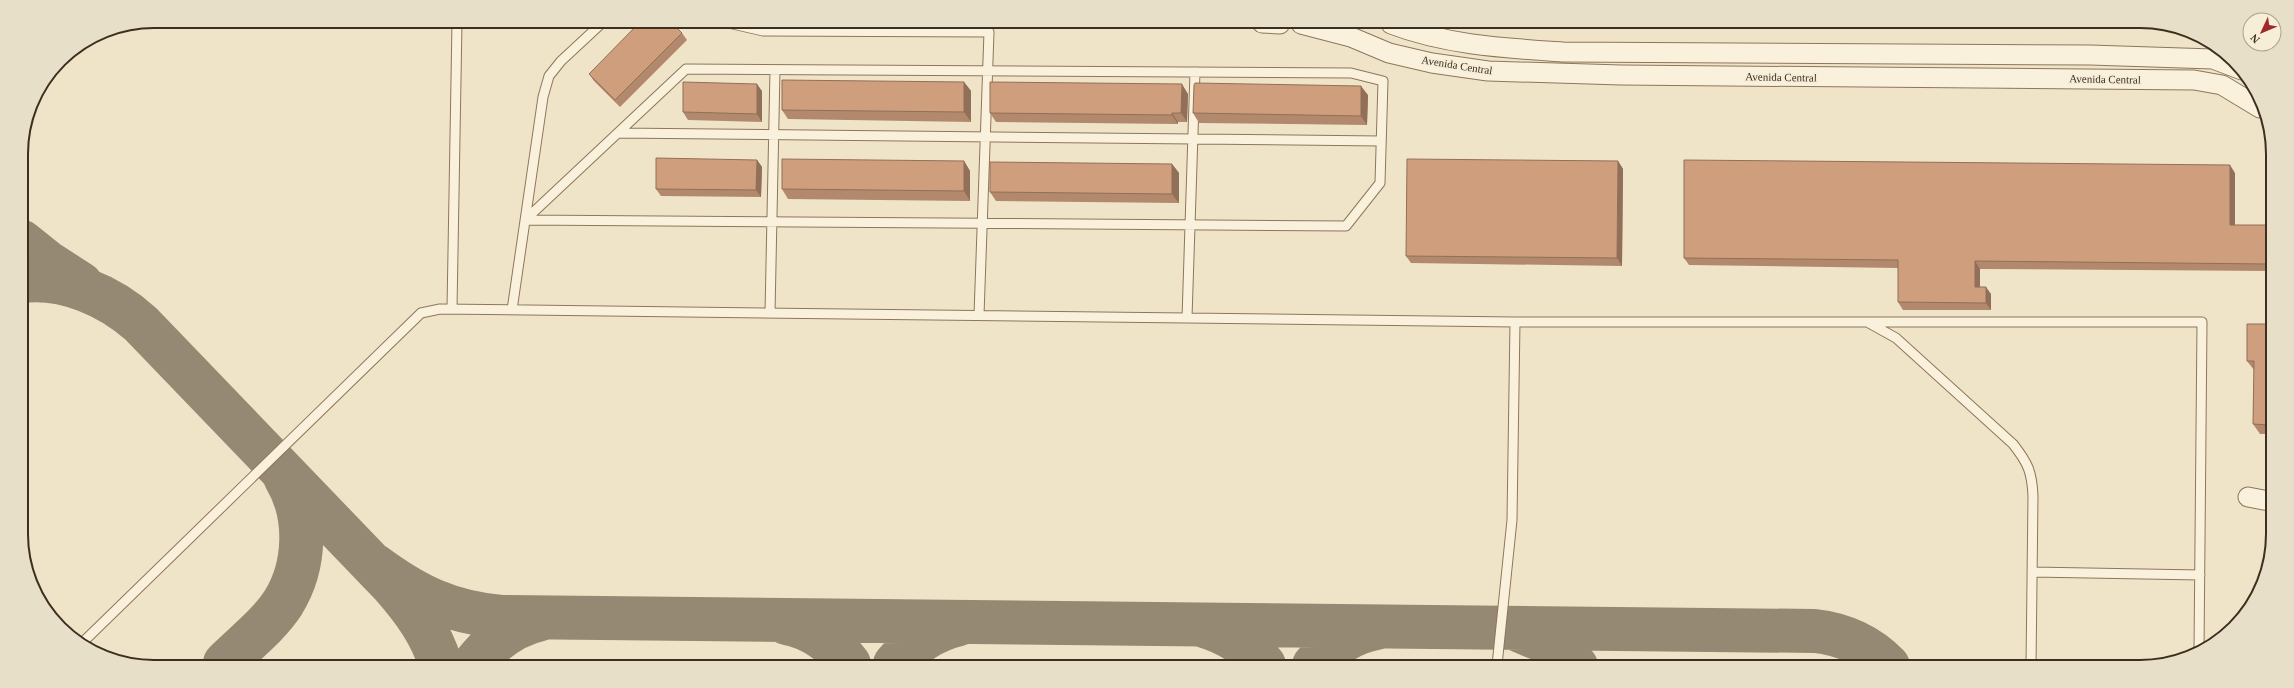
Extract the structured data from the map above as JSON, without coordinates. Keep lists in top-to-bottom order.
{
  "streets": {
    "street": ["Avenida Central"]
  },
  "north": "bottom left"
}
